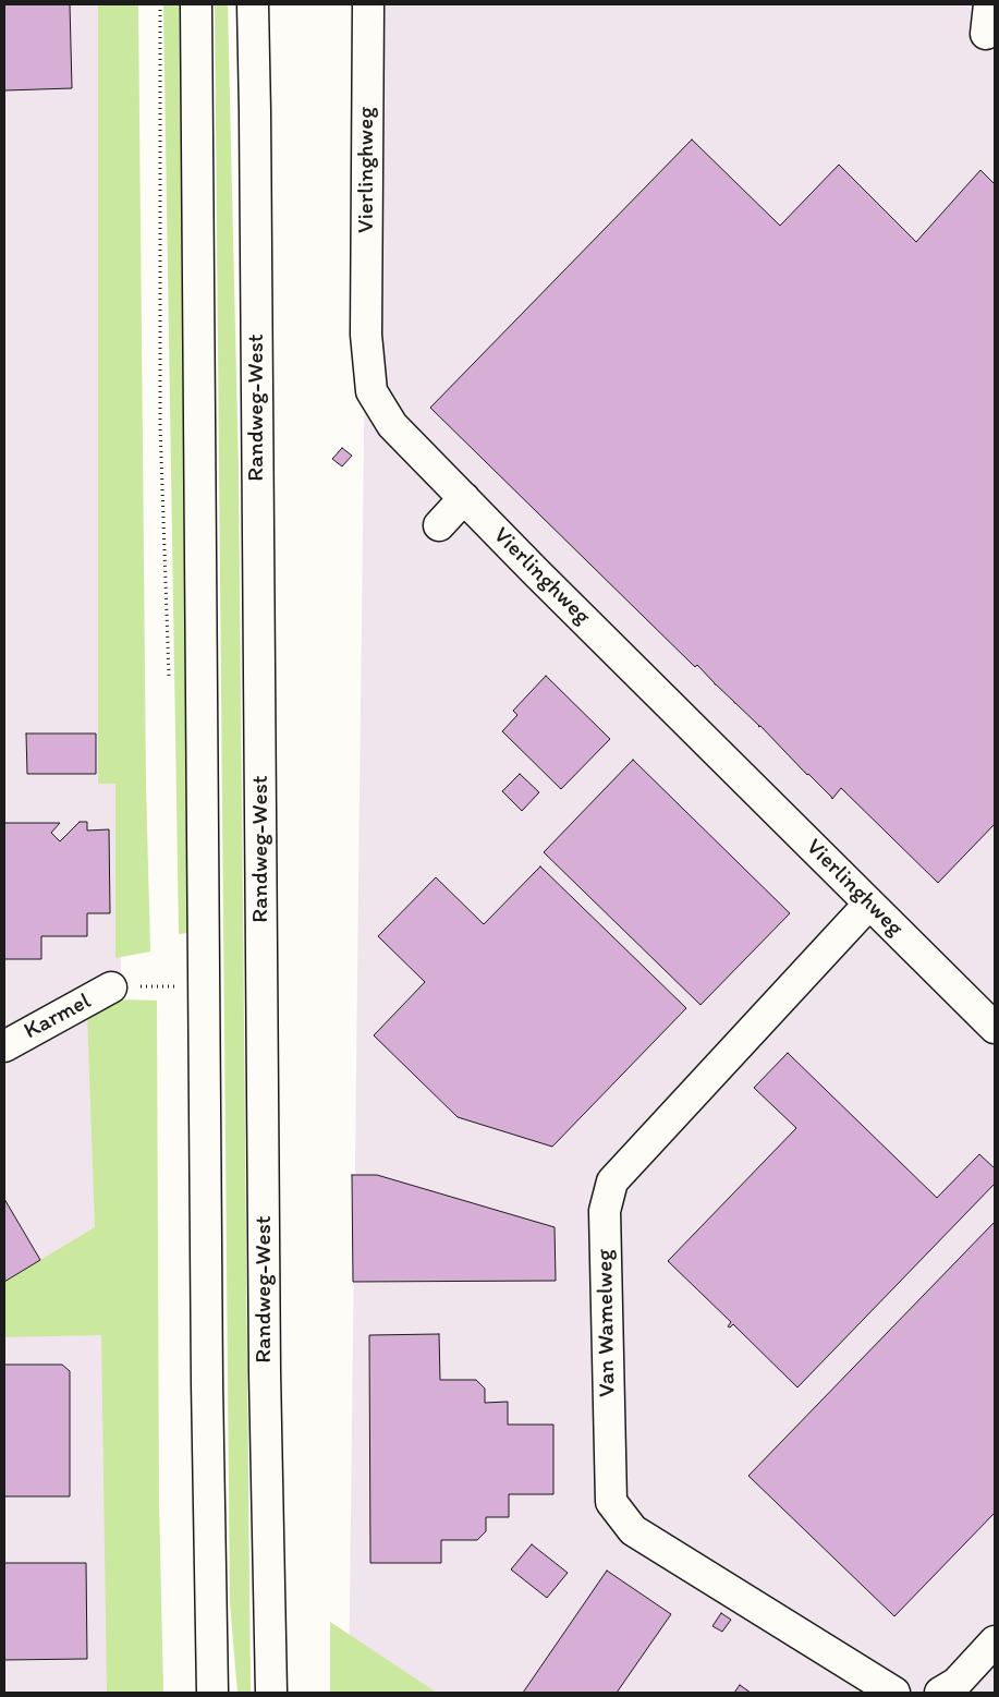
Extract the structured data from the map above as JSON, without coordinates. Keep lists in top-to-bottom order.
{
  "streets": {
    "main road": [
      "Vierlinghweg",
      "Randweg-West",
      "Karmel",
      "Van Wamelweg"
    ]
  },
  "crossings": [
    ["Vierlinghweg", "Van Wamelweg"]
  ]
}
